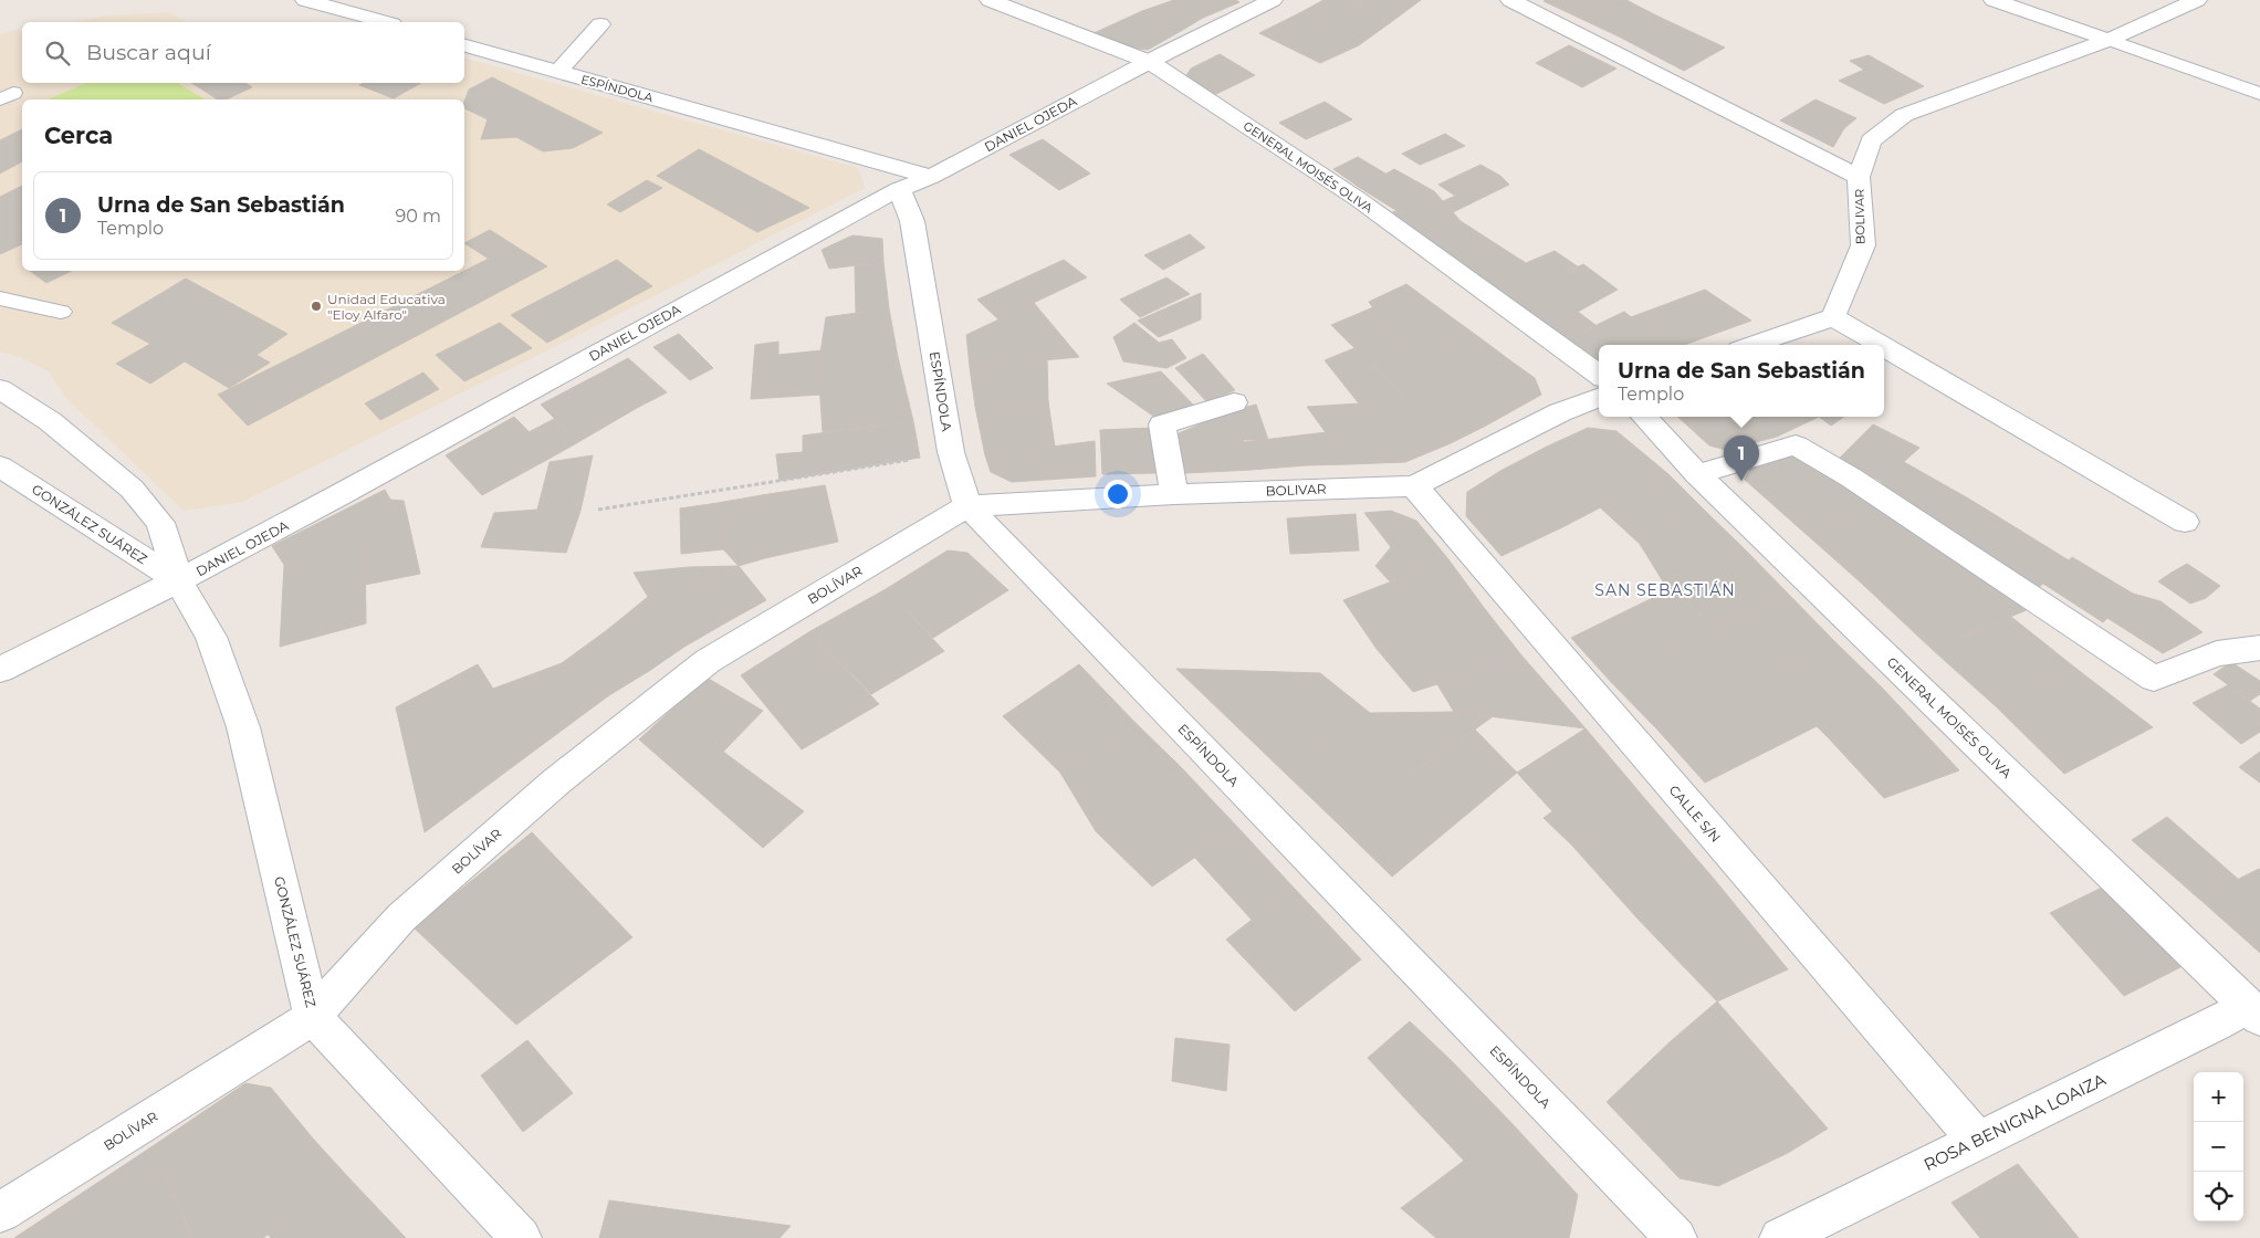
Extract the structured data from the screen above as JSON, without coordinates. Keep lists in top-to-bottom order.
{
  "streets": {
    "street": [
      "ESPÍNDOLA",
      "DANIEL OJEDA",
      "GENERAL MOISÉS OLIVA",
      "BOLIVAR",
      "GONZÁLEZ SUÁREZ",
      "BOLÍVAR",
      "CALLE S/N",
      "ROSA BENIGNA LOAIZA"
    ]
  },
  "crossings": [
    ["ESPÍNDOLA", "DANIEL OJEDA"],
    ["ESPÍNDOLA", "BOLIVAR"],
    ["ESPÍNDOLA", "BOLÍVAR"],
    ["DANIEL OJEDA", "GENERAL MOISÉS OLIVA"],
    ["DANIEL OJEDA", "GONZÁLEZ SUÁREZ"],
    ["GENERAL MOISÉS OLIVA", "ROSA BENIGNA LOAIZA"],
    ["BOLIVAR", "BOLÍVAR"],
    ["BOLIVAR", "CALLE S/N"],
    ["GONZÁLEZ SUÁREZ", "BOLÍVAR"],
    ["CALLE S/N", "ROSA BENIGNA LOAIZA"]
  ],
  "districts": ["SAN SEBASTIÁN"],
  "places": ["Unidad Educativa \"Eloy Alfaro\""],
  "page": {
    "search": "Buscar aquí",
    "heading": "Cerca",
    "list": [
      {
        "mark": "1",
        "name": "Urna de San Sebastián",
        "note": "Templo",
        "value": "90 m"
      }
    ],
    "popup": ["Urna de San Sebastián", "Templo"],
    "pins": "1",
    "map_buttons": ["+", "−"]
  }
}
